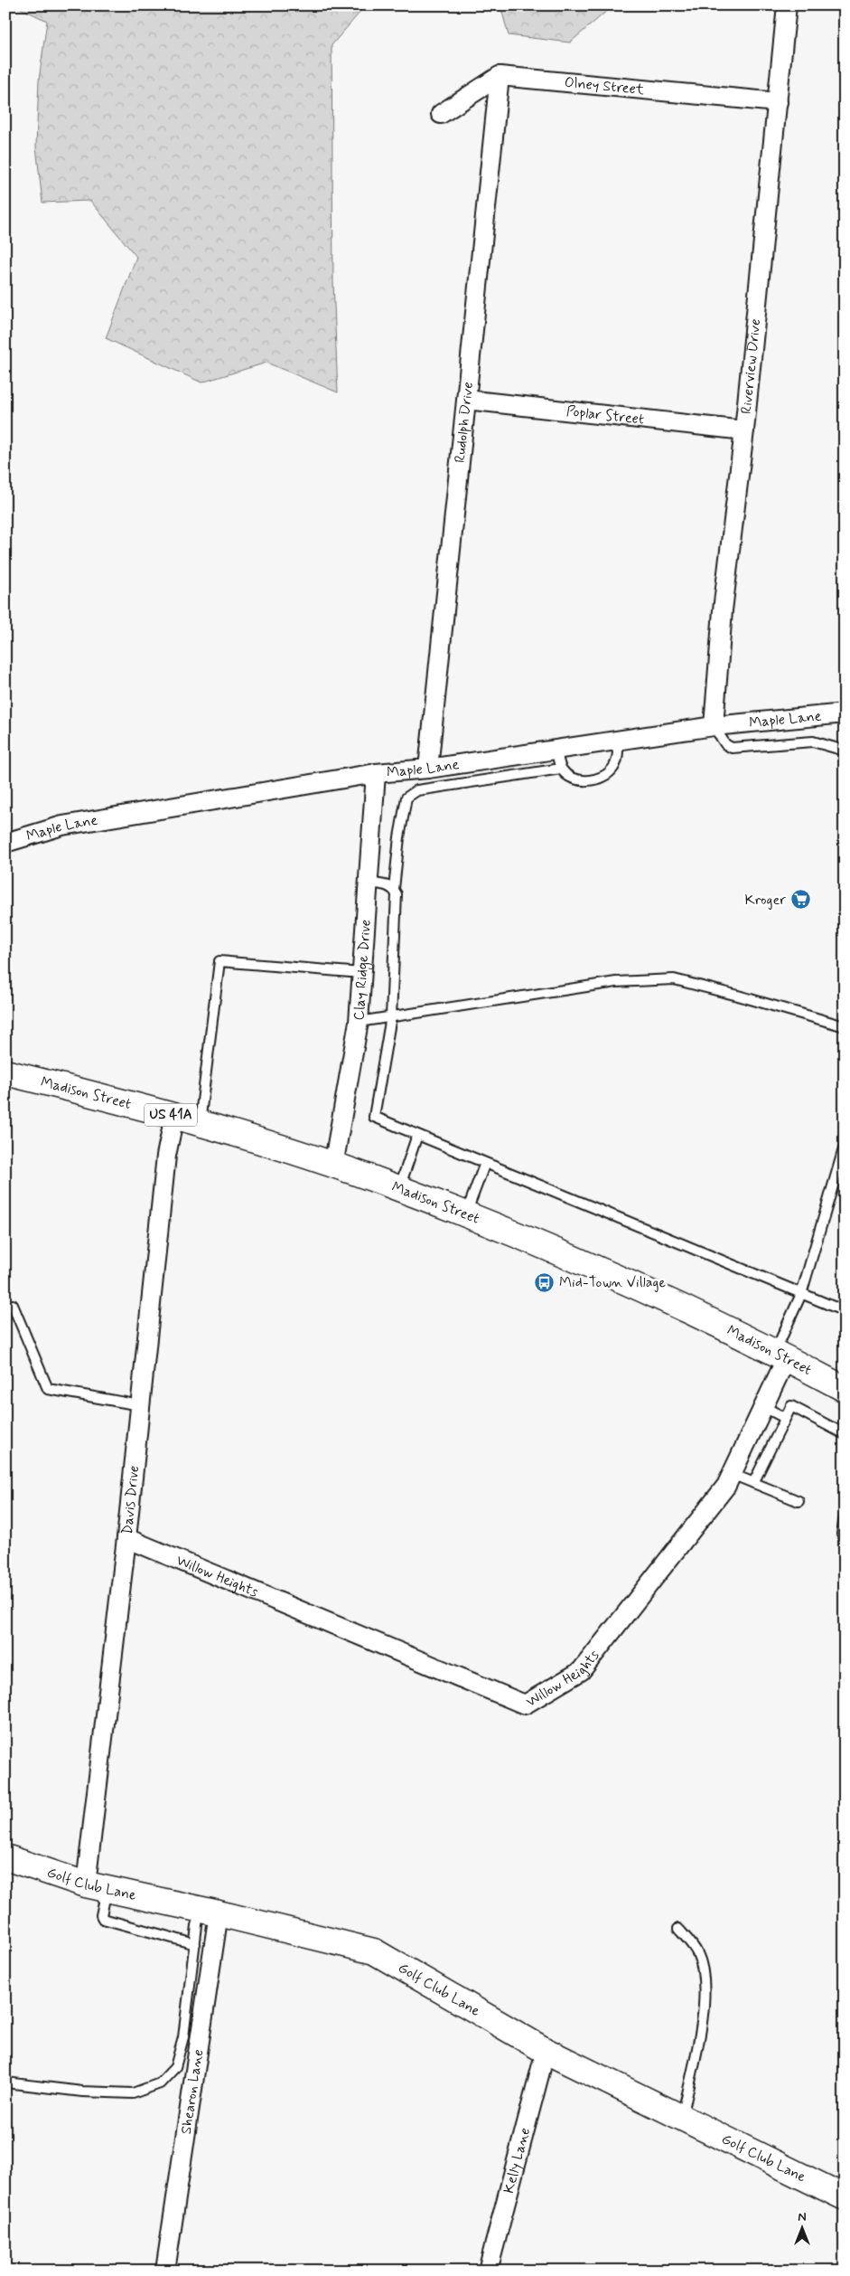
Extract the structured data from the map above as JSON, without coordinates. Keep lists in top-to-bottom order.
{
  "streets": {
    "main road": ["Madison Street", "US 41A", "Golf Club Lane"],
    "street": [
      "Olney Street",
      "Riverview Drive",
      "Poplar Street",
      "Rudolph Drive",
      "Maple Lane",
      "Clay Ridge Drive",
      "Davis Drive",
      "Willow Heights",
      "Shearon Lane",
      "Kelly Lane"
    ]
  },
  "crossings": [
    ["Olney Street", "Riverview Drive"],
    ["Olney Street", "Rudolph Drive"],
    ["Riverview Drive", "Poplar Street"],
    ["Riverview Drive", "Maple Lane"],
    ["Poplar Street", "Rudolph Drive"],
    ["Rudolph Drive", "Maple Lane"],
    ["Maple Lane", "Clay Ridge Drive"],
    ["Clay Ridge Drive", "Madison Street"],
    ["Madison Street", "Davis Drive"],
    ["Madison Street", "Willow Heights"],
    ["Davis Drive", "Willow Heights"],
    ["Davis Drive", "Golf Club Lane"],
    ["Golf Club Lane", "Shearon Lane"],
    ["Golf Club Lane", "Kelly Lane"]
  ],
  "places": {
    "supermarket": ["Kroger"],
    "bus stop": ["Mid-Town Village"]
  },
  "north": "top"
}
